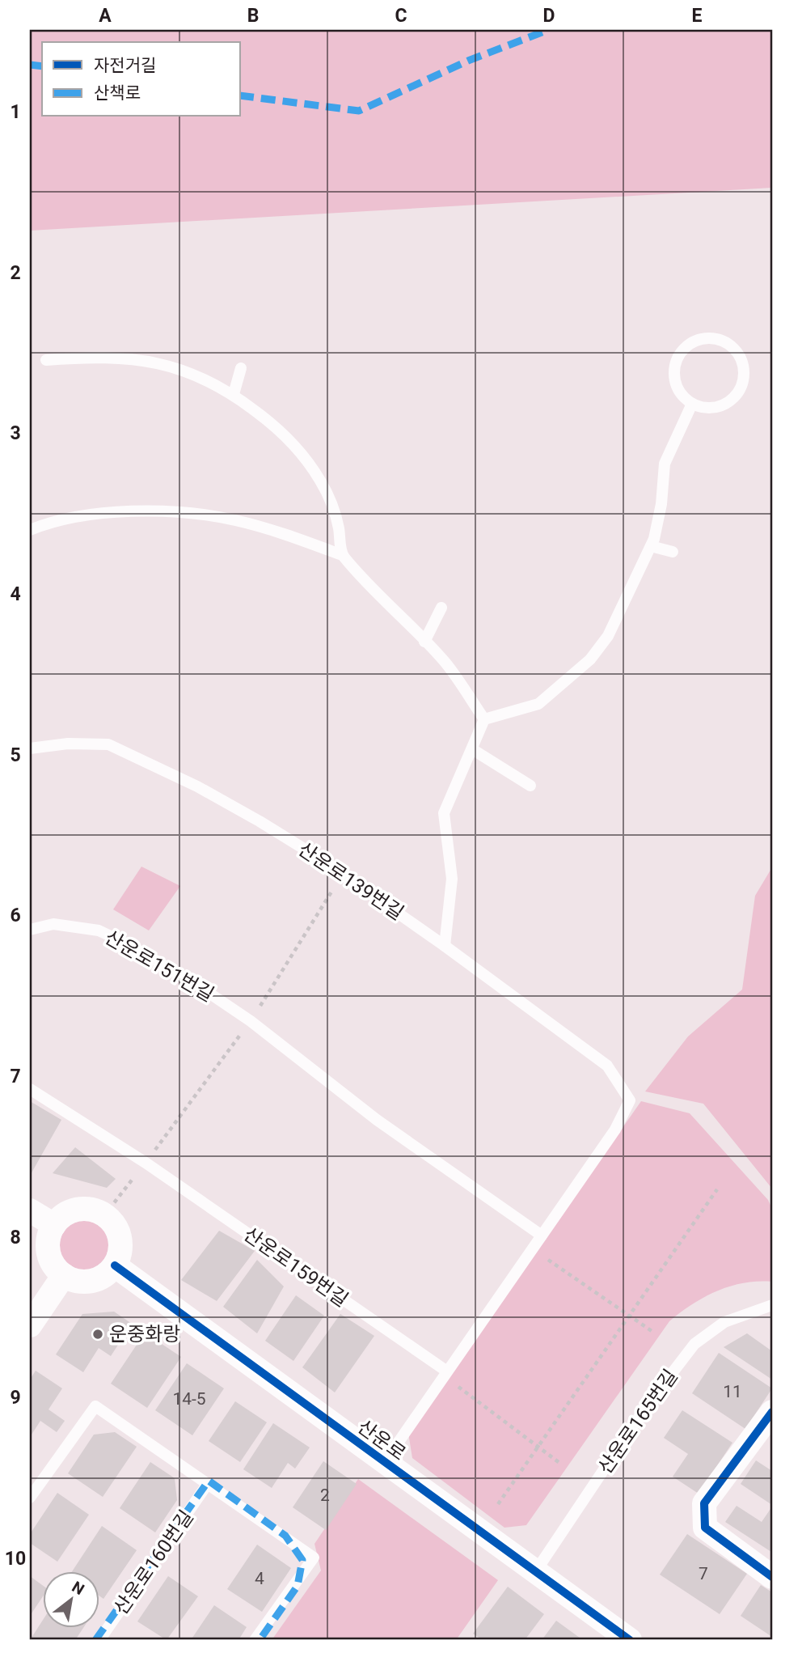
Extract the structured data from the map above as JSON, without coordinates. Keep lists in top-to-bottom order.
{
  "streets": {
    "street": ["산운로"],
    "lane": [
      "산운로139번길",
      "산운로151번길",
      "산운로159번길",
      "산운로165번길",
      "산운로160번길"
    ]
  },
  "crossings": [
    ["산운로165번길", "산운로"]
  ],
  "places": ["운중화랑"],
  "house_numbers": [
    "11",
    "14-5",
    "2",
    "7",
    "4"
  ],
  "legend": ["자전거길", "산책로"],
  "north": "top right",
  "grid": {
    "columns": [
      "A",
      "B",
      "C",
      "D",
      "E"
    ],
    "rows": [
      "1",
      "2",
      "3",
      "4",
      "5",
      "6",
      "7",
      "8",
      "9",
      "10"
    ]
  }
}
